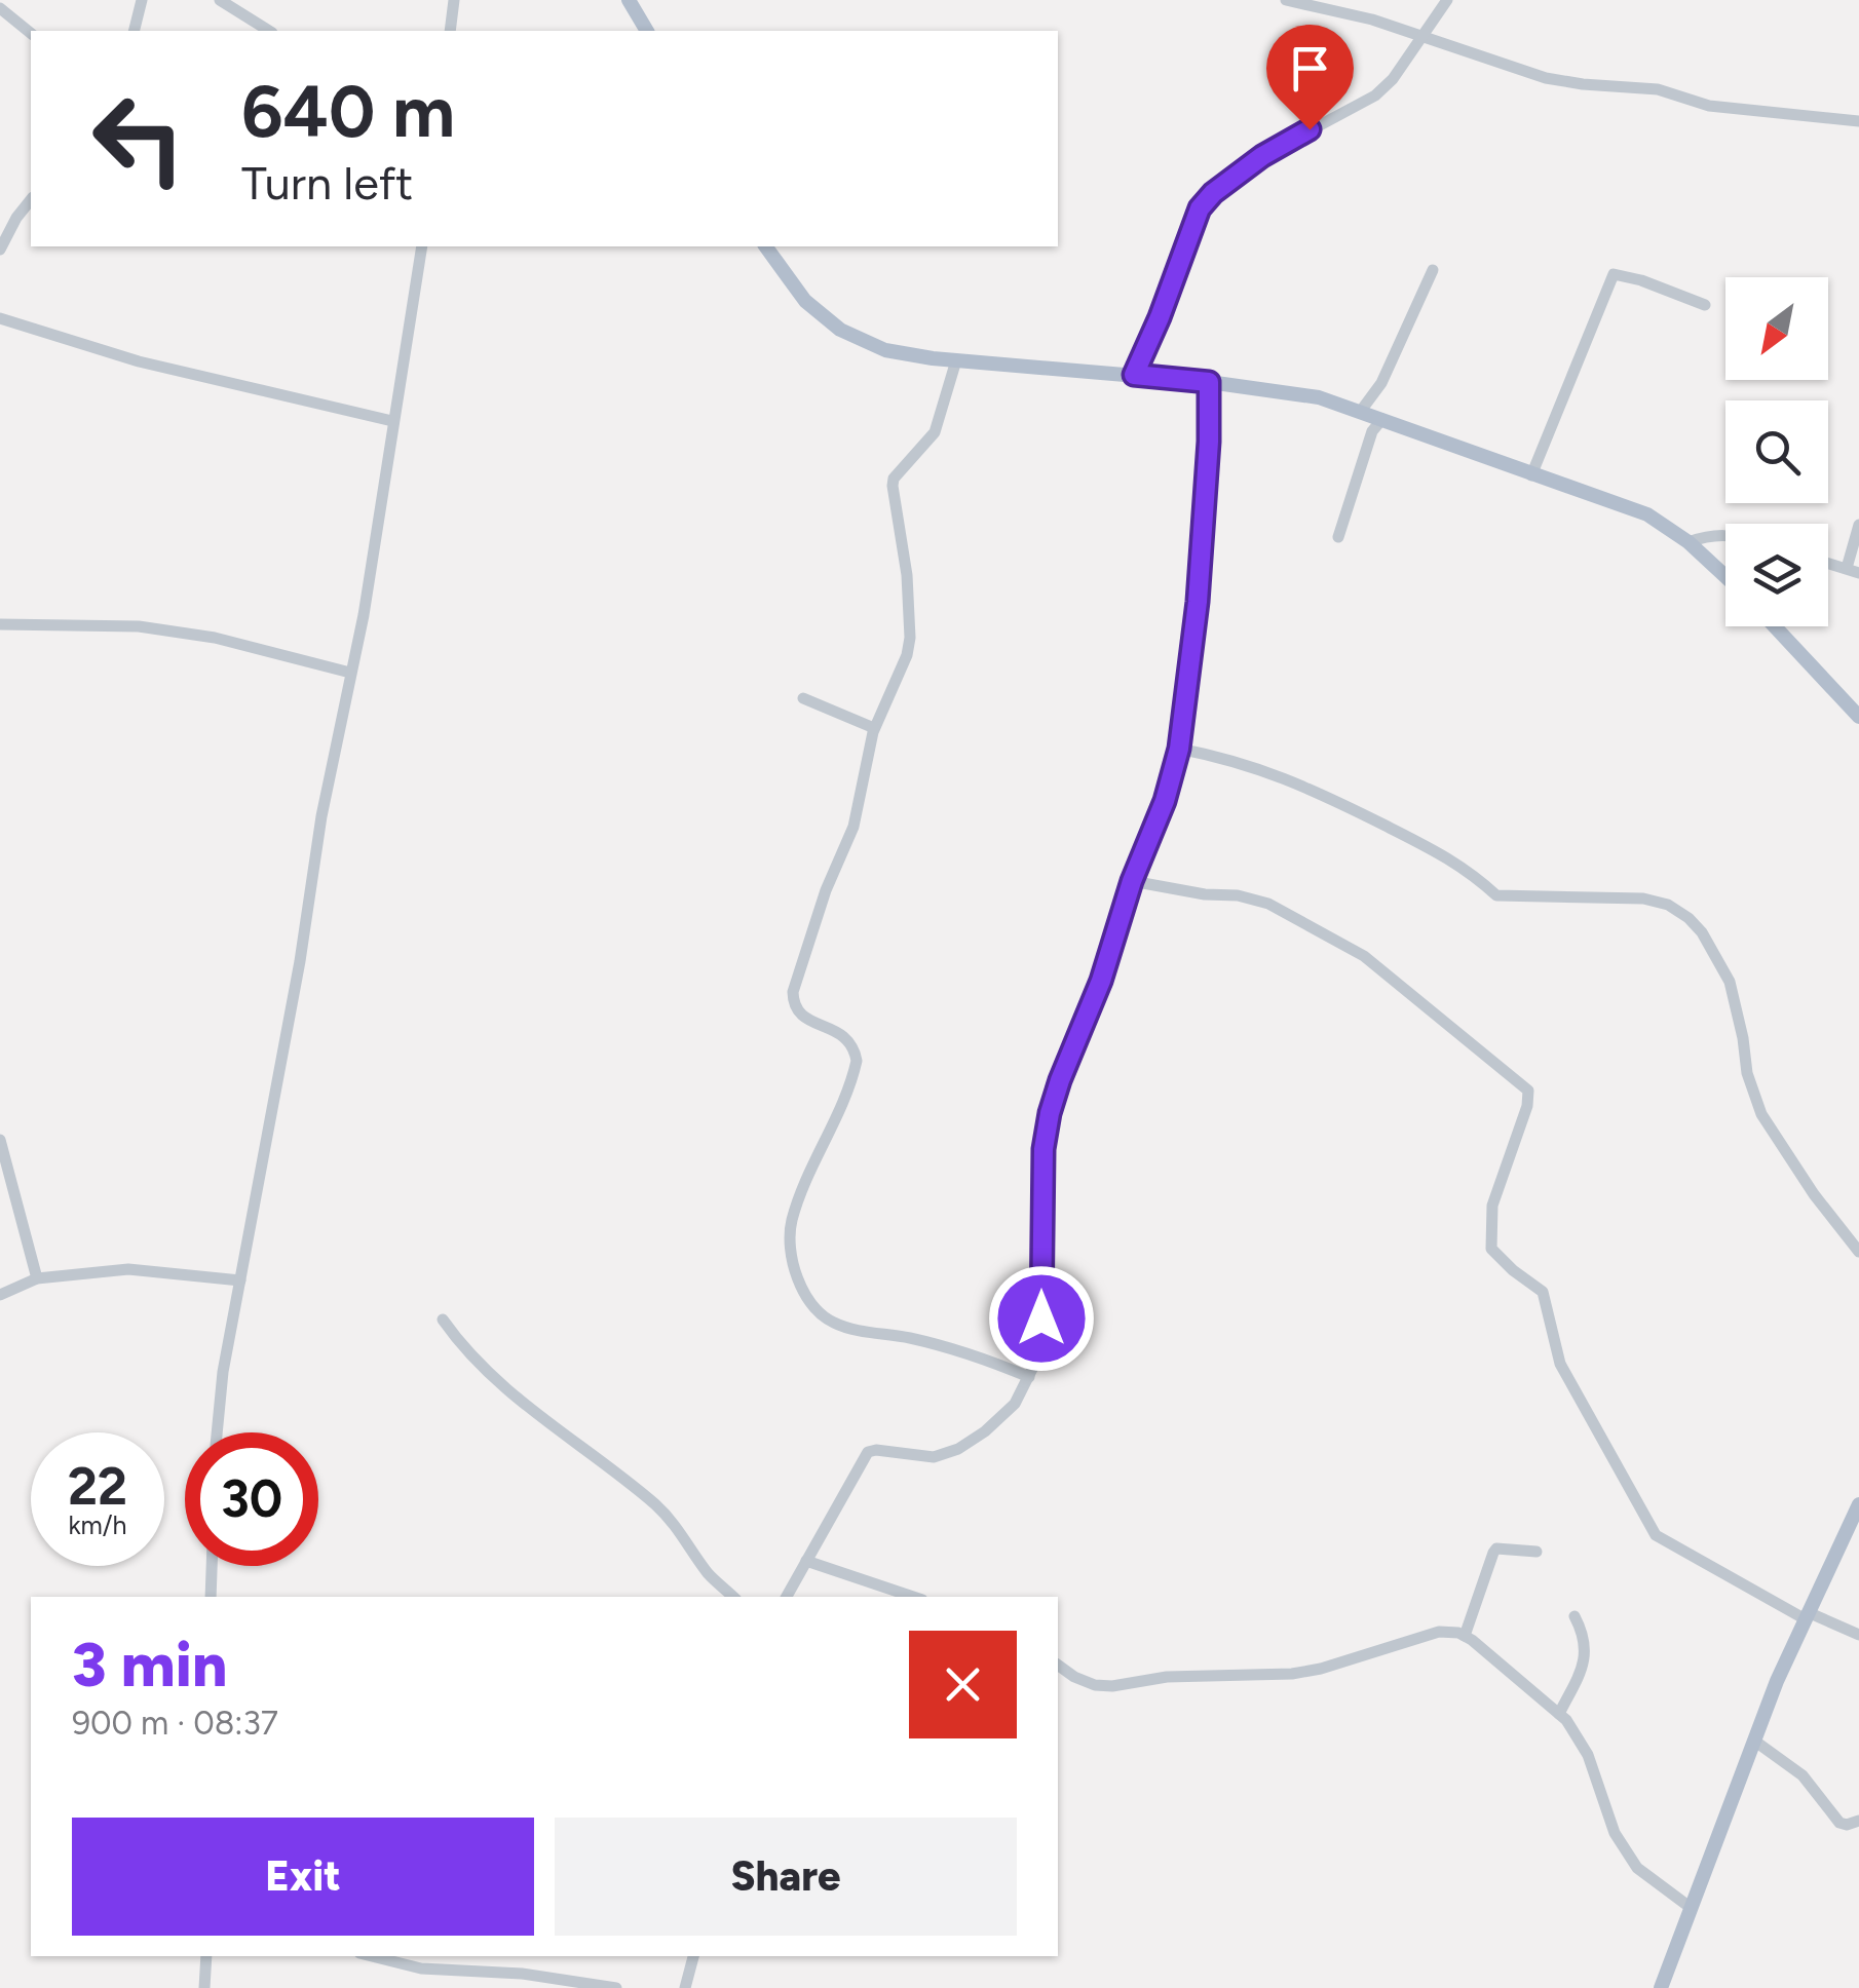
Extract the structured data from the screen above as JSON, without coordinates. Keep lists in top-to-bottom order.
{
  "north": "bottom left",
  "page": {
    "turn": ["640 m", "Turn left"],
    "speed": "22 km/h",
    "limit": "30",
    "heading": ["3 min", "900 m · 08:37"],
    "buttons": ["Exit", "Share"]
  }
}
